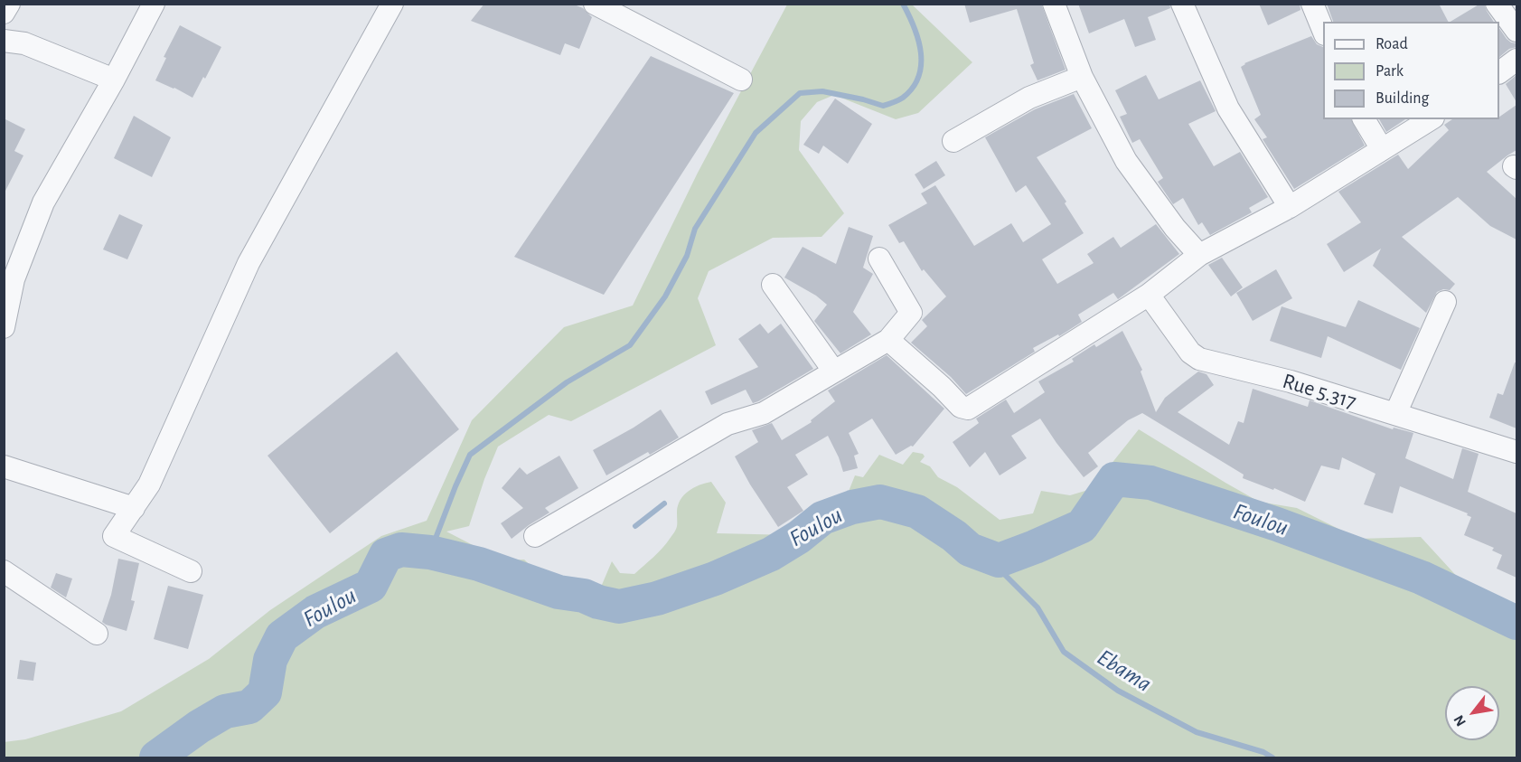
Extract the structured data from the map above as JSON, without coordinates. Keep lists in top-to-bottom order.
{
  "streets": {
    "street": ["Rue 5.317"]
  },
  "water": ["Foulou", "Ebama"],
  "legend": ["Road", "Park", "Building"],
  "north": "bottom left"
}
